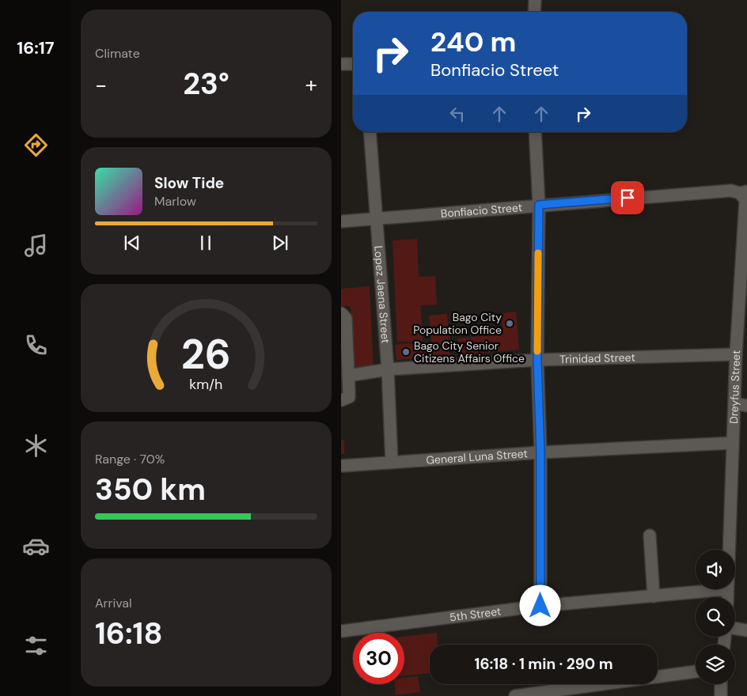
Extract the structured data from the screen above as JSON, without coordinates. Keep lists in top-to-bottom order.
{
  "streets": {
    "street": [
      "Bonfiacio Street",
      "Lopez Jaena Street",
      "Trinidad Street",
      "Dreyfus Street",
      "General Luna Street",
      "5th Street"
    ]
  },
  "crossings": [
    ["Bonfiacio Street", "Lopez Jaena Street"],
    ["Bonfiacio Street", "Dreyfus Street"],
    ["Lopez Jaena Street", "Trinidad Street"],
    ["Lopez Jaena Street", "General Luna Street"],
    ["Trinidad Street", "Dreyfus Street"],
    ["Dreyfus Street", "General Luna Street"]
  ],
  "places": ["Bago City Population Office", "Bago City Senior Citizens Affairs Office"],
  "page": {
    "tabs": "16:17",
    "tile": [
      "Climate",
      ["Range · 70%", "350 km"],
      ["Arrival", "16:18"]
    ],
    "turn": ["240 m", "Bonfiacio Street"],
    "heat": ["−", "23°", "+"],
    "song": ["Slow Tide", "Marlow"],
    "limit": "30",
    "trip": "16:18 · 1 min · 290 m",
    "gauge": ["26", "km/h"]
  }
}
